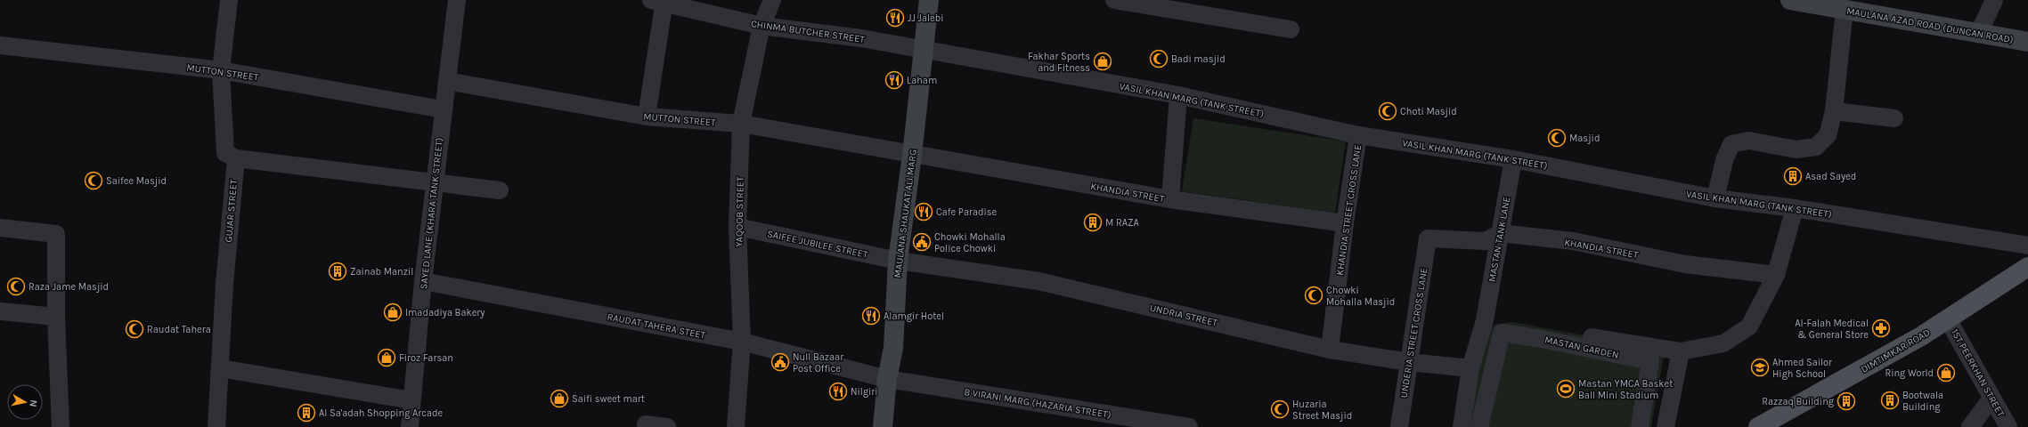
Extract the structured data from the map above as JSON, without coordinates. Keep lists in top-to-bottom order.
{
  "streets": {
    "main road": ["MAULANA AZAD ROAD (DUNCAN ROAD)", "MAULANA SHAUKAT ALI MARG", "DIMTIMKAR ROAD"],
    "street": [
      "CHINMA BUTCHER STREET",
      "MUTTON STREET",
      "VASIL KHAN MARG (TANK STREET)",
      "KHANDIA STREET",
      "KHANDIA STREET CROSS LANE",
      "GUJAR STREET",
      "YAQOOB STREET",
      "SAYED LANE (KHARA TANK STREET)",
      "MASTAN TANK LANE",
      "SAIFEE JUBILEE STREET",
      "UNDRIA STREET",
      "RAUDAT TAHERA STEET",
      "UNDERIA STREET CROSS LANE",
      "MASTAN GARDEN",
      "1ST PEERKHAN STREET",
      "B VIRANI MARG (HAZARIA STREET)"
    ]
  },
  "crossings": [
    ["CHINMA BUTCHER STREET", "VASIL KHAN MARG (TANK STREET)"],
    ["CHINMA BUTCHER STREET", "YAQOOB STREET"],
    ["CHINMA BUTCHER STREET", "MAULANA SHAUKAT ALI MARG"],
    ["MUTTON STREET", "KHANDIA STREET"],
    ["MUTTON STREET", "YAQOOB STREET"],
    ["MUTTON STREET", "SAYED LANE (KHARA TANK STREET)"],
    ["MUTTON STREET", "MAULANA SHAUKAT ALI MARG"],
    ["VASIL KHAN MARG (TANK STREET)", "KHANDIA STREET CROSS LANE"],
    ["VASIL KHAN MARG (TANK STREET)", "MAULANA SHAUKAT ALI MARG"],
    ["VASIL KHAN MARG (TANK STREET)", "MASTAN TANK LANE"],
    ["KHANDIA STREET", "KHANDIA STREET CROSS LANE"],
    ["KHANDIA STREET", "MAULANA SHAUKAT ALI MARG"],
    ["KHANDIA STREET", "MASTAN TANK LANE"],
    ["KHANDIA STREET", "UNDERIA STREET CROSS LANE"],
    ["KHANDIA STREET CROSS LANE", "UNDRIA STREET"],
    ["YAQOOB STREET", "SAIFEE JUBILEE STREET"],
    ["YAQOOB STREET", "RAUDAT TAHERA STEET"],
    ["SAYED LANE (KHARA TANK STREET)", "RAUDAT TAHERA STEET"],
    ["MAULANA SHAUKAT ALI MARG", "SAIFEE JUBILEE STREET"],
    ["MAULANA SHAUKAT ALI MARG", "UNDRIA STREET"],
    ["MAULANA SHAUKAT ALI MARG", "RAUDAT TAHERA STEET"],
    ["MAULANA SHAUKAT ALI MARG", "B VIRANI MARG (HAZARIA STREET)"],
    ["MASTAN TANK LANE", "UNDRIA STREET"],
    ["MASTAN TANK LANE", "UNDERIA STREET CROSS LANE"],
    ["SAIFEE JUBILEE STREET", "UNDRIA STREET"],
    ["UNDRIA STREET", "UNDERIA STREET CROSS LANE"],
    ["RAUDAT TAHERA STEET", "B VIRANI MARG (HAZARIA STREET)"],
    ["DIMTIMKAR ROAD", "1ST PEERKHAN STREET"]
  ],
  "places": {
    "restaurant": [
      "JJ Jalebi",
      "Laham",
      "Cafe Paradise",
      "Alamgir Hotel",
      "Nilgiri"
    ],
    "mosque": [
      "Badi masjid",
      "Choti Masjid",
      "Masjid",
      "Saifee Masjid",
      "Raza Jame Masjid",
      "Chowki Mohalla Masjid",
      "Raudat Tahera",
      "Huzaria Street Masjid"
    ],
    "shop": [
      "Fakhar Sports and Fitness",
      "Imadadiya Bakery",
      "Firoz Farsan",
      "Ring World",
      "Saifi sweet mart"
    ],
    "building": [
      "Asad Sayed",
      "M RAZA",
      "Zainab Manzil",
      "Bootwala Building",
      "Razzaq Building",
      "Al Sa'adah Shopping Arcade"
    ],
    "public building": ["Chowki Mohalla Police Chowki", "Null Bazaar Post Office"],
    "pharmacy": ["Al-Falah Medical & General Store"],
    "school or university": ["Ahmed Sailor High School"],
    "sports": ["Mastan YMCA Basket Ball Mini Stadium"]
  },
  "north": "right"
}
